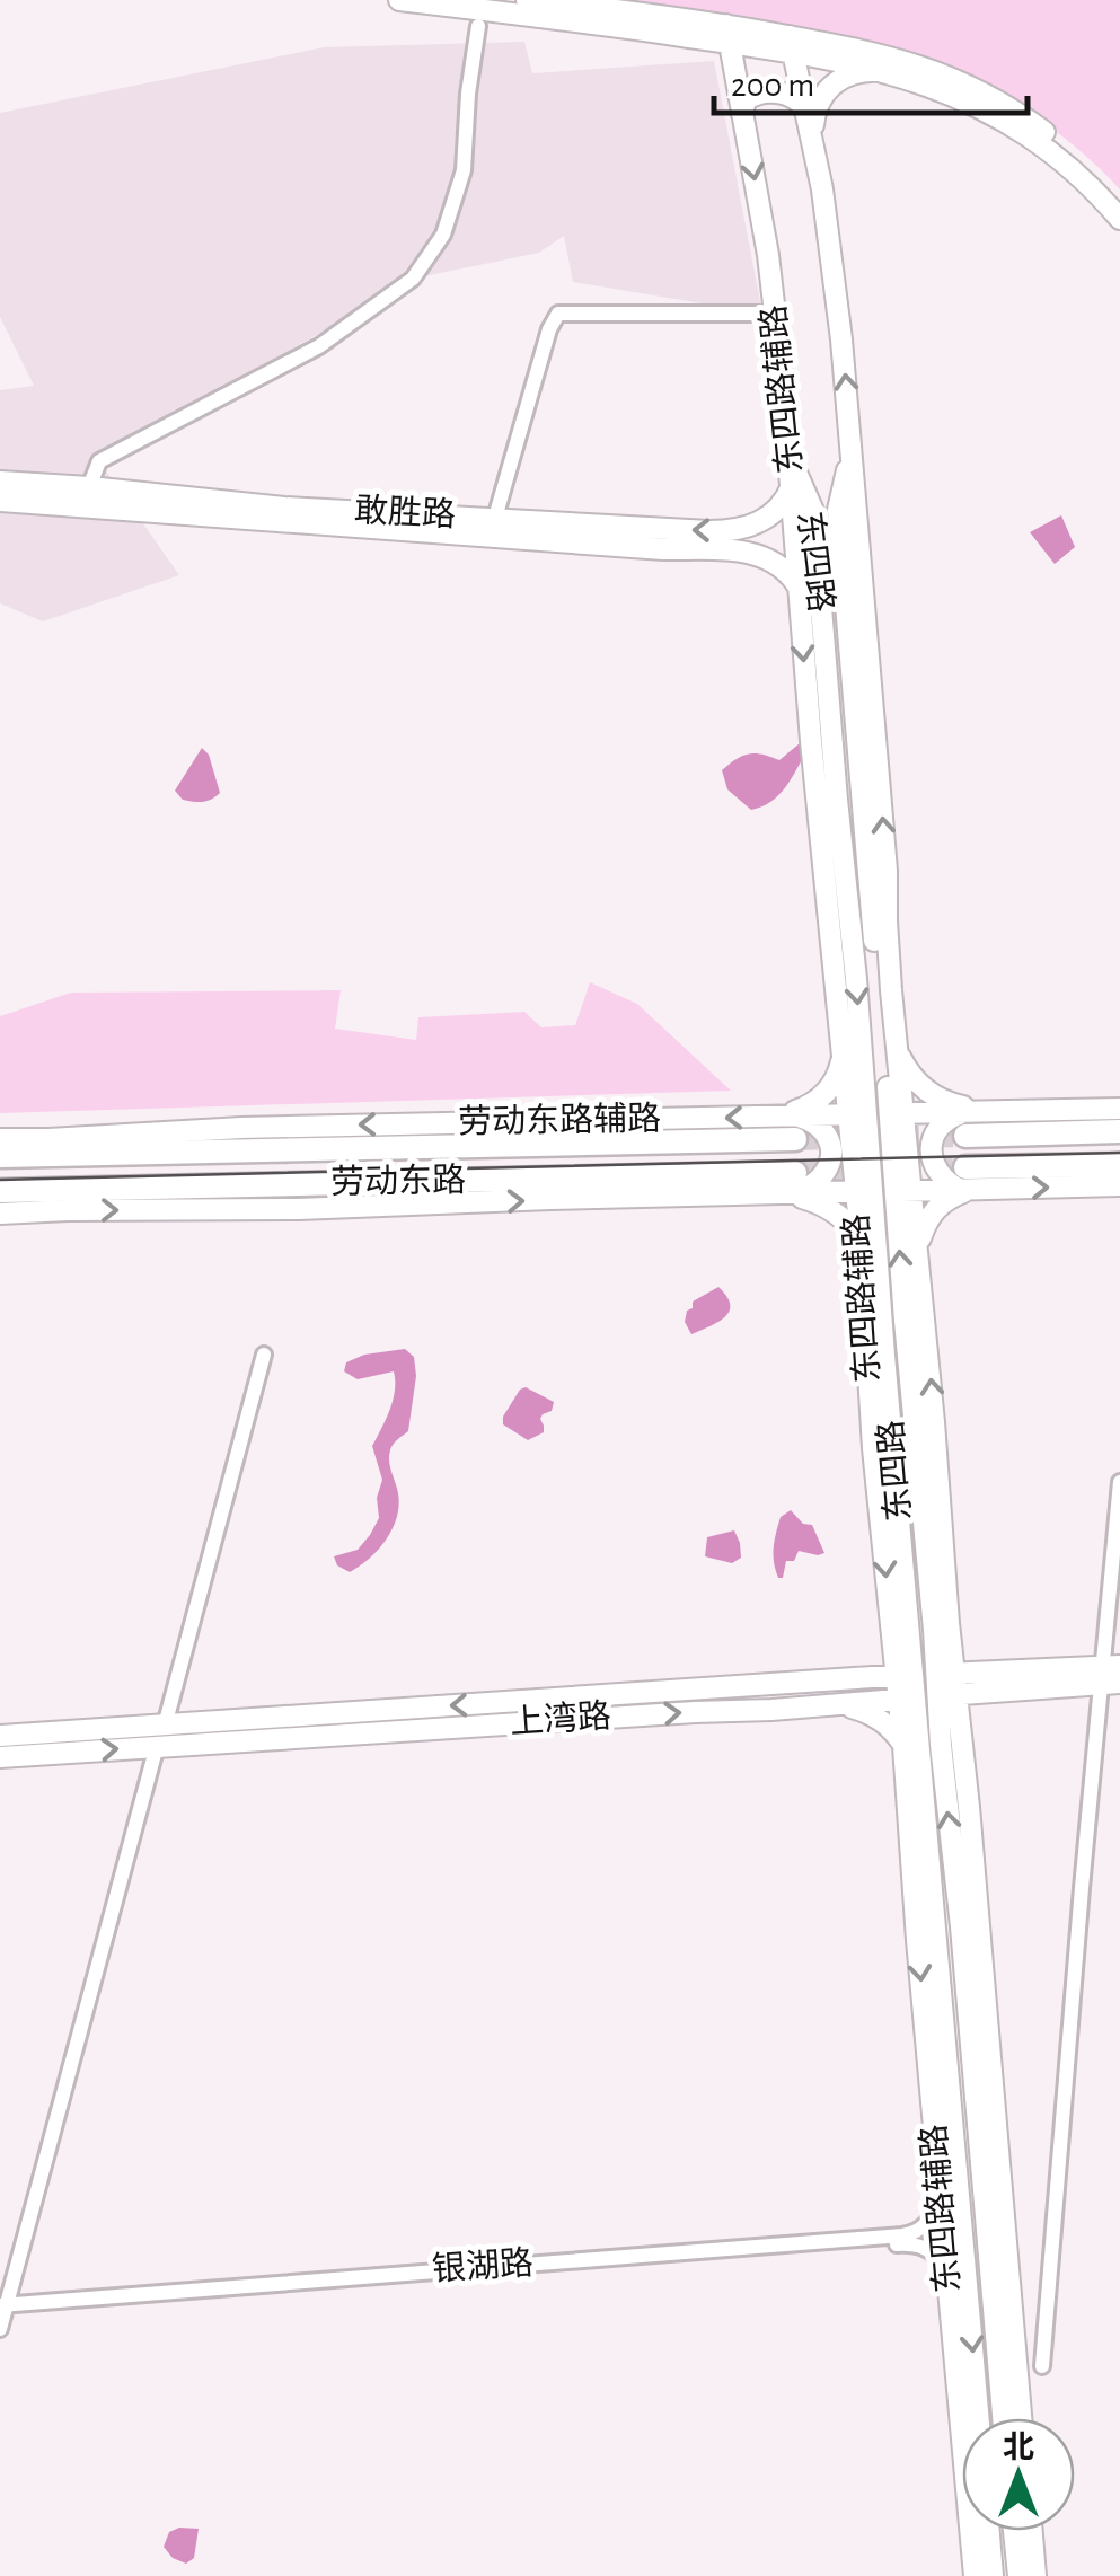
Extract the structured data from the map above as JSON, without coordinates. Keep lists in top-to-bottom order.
{
  "streets": {
    "highway": ["劳动东路"],
    "main road": [
      "东四路辅路",
      "敢胜路",
      "东四路",
      "劳动东路辅路",
      "上湾路"
    ],
    "street": ["银湖路"]
  },
  "crossings": [
    ["东四路辅路", "敢胜路"],
    ["东四路辅路", "东四路"],
    ["东四路辅路", "劳动东路辅路"],
    ["东四路辅路", "上湾路"],
    ["东四路辅路", "银湖路"],
    ["东四路", "劳动东路辅路"],
    ["东四路", "上湾路"],
    ["劳动东路辅路", "劳动东路"]
  ],
  "scale_bar": "200 m",
  "north": "top"
}
